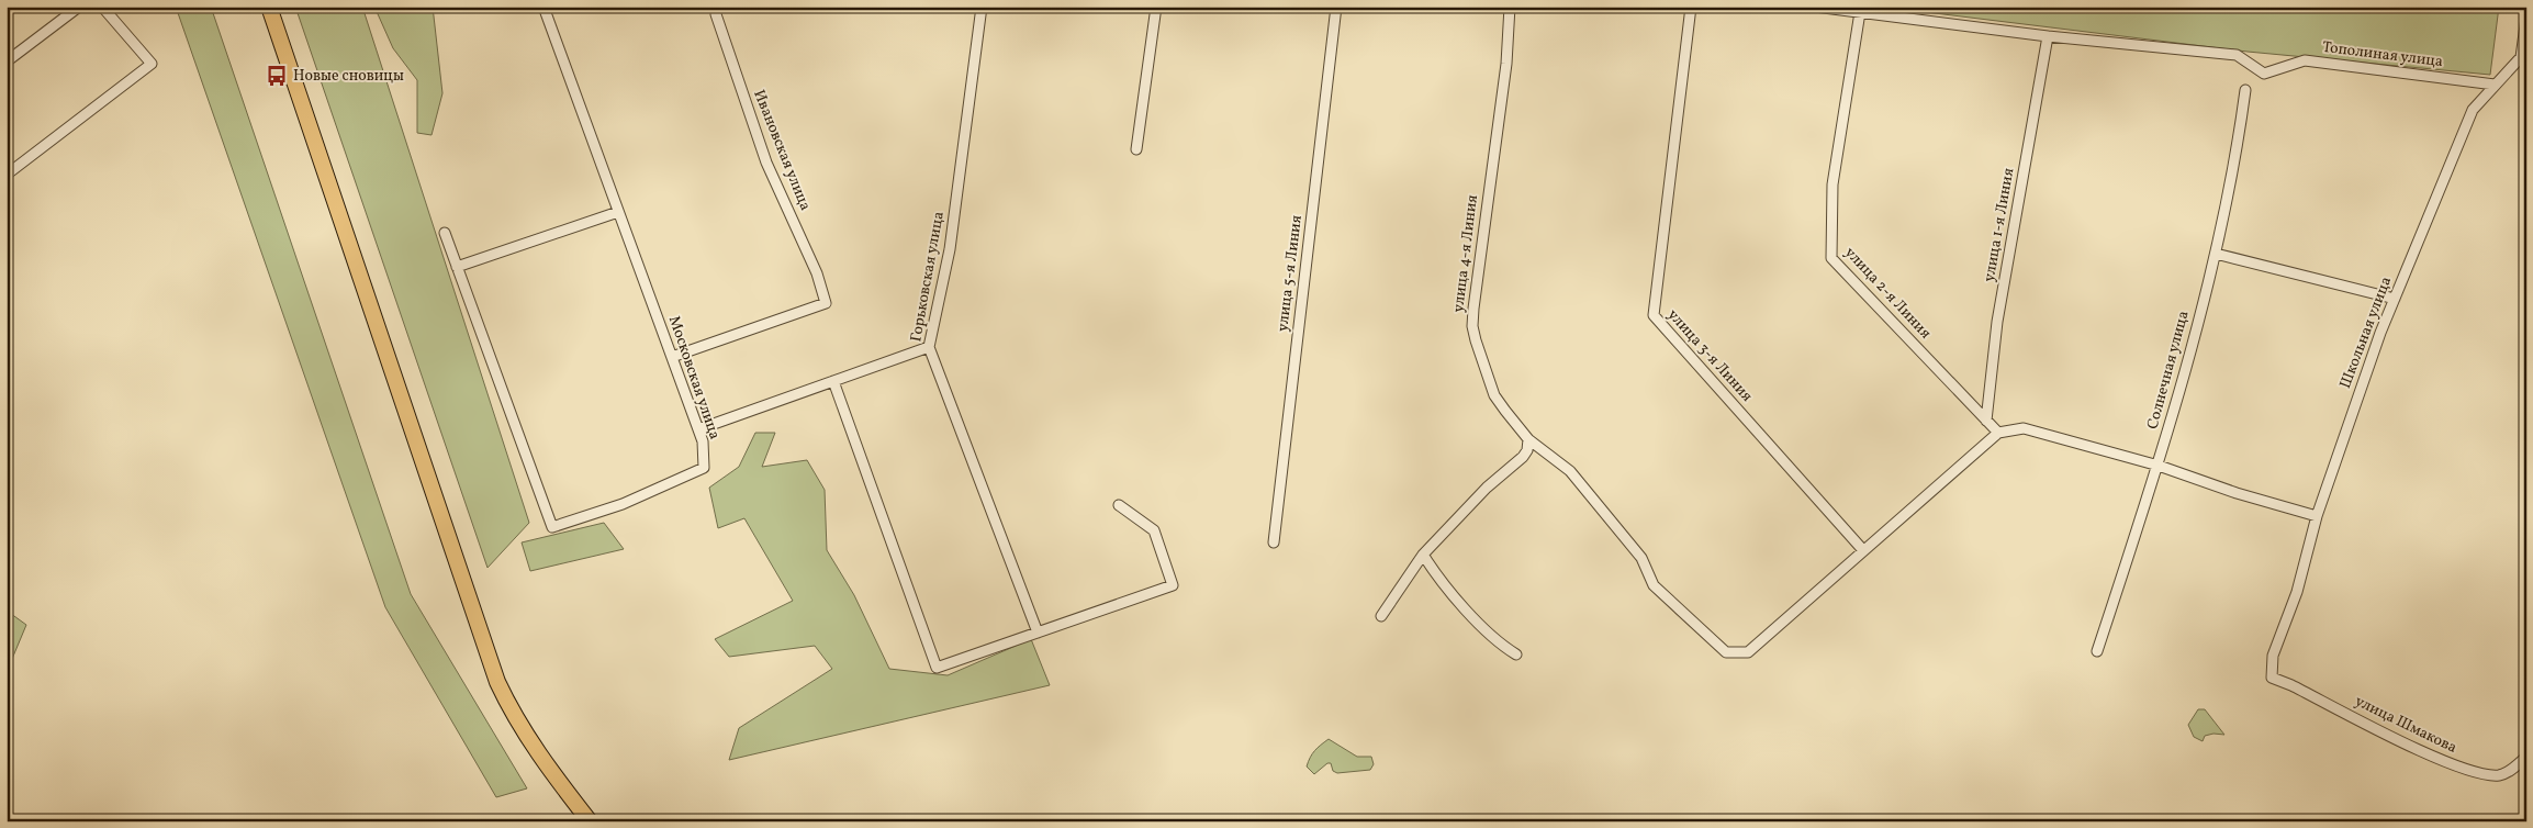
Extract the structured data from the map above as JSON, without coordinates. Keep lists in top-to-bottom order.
{
  "streets": {
    "street": [
      "Тополиная улица",
      "Ивановская улица",
      "улица 1-я Линия",
      "улица 4-я Линия",
      "улица 5-я Линия",
      "Горьковская улица",
      "улица 2-я Линия",
      "Школьная улица",
      "улица 3-я Линия",
      "Солнечная улица",
      "Московская улица",
      "улица Шмакова"
    ]
  },
  "crossings": [
    ["Тополиная улица", "улица 1-я Линия"],
    ["Тополиная улица", "улица 2-я Линия"],
    ["Тополиная улица", "Школьная улица"],
    ["Ивановская улица", "Московская улица"],
    ["улица 1-я Линия", "улица 2-я Линия"],
    ["улица 4-я Линия", "улица 3-я Линия"],
    ["Школьная улица", "улица Шмакова"]
  ],
  "places": {
    "bus stop": ["Новые сновицы"]
  }
}
